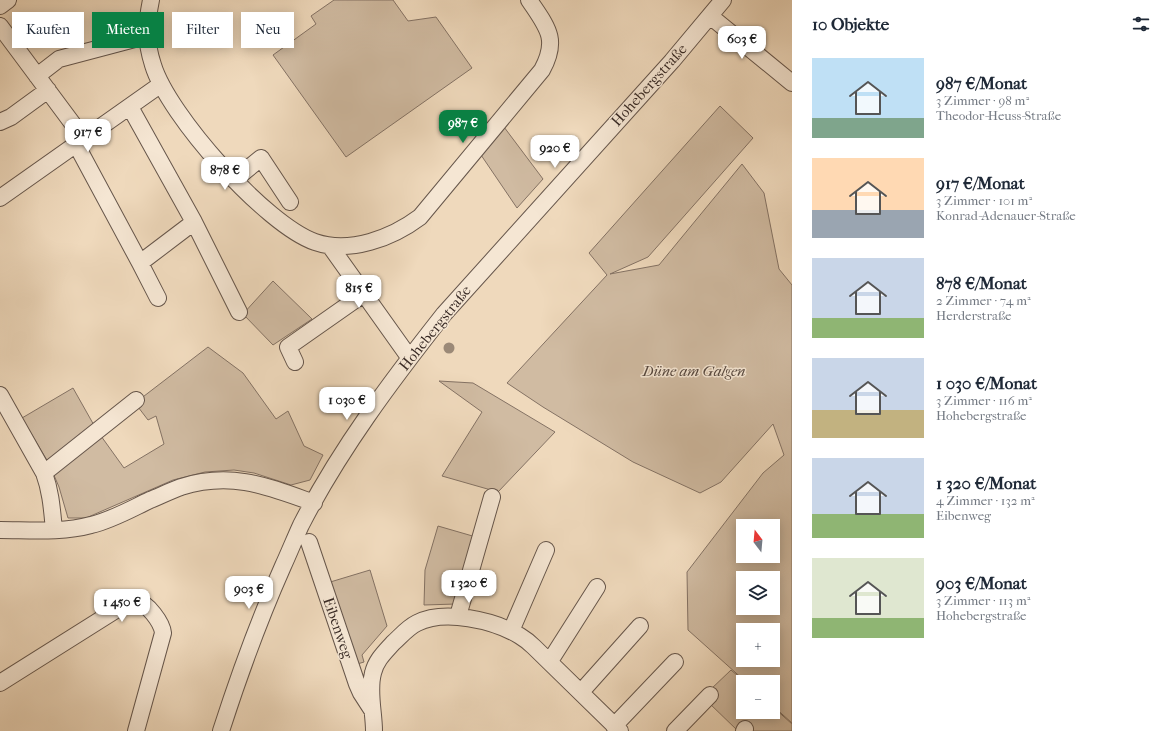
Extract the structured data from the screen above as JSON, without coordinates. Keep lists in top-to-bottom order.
{
  "streets": {
    "street": ["Hohebergstraße", "Eibenweg"]
  },
  "parks": ["Düne am Galgen"],
  "north": "top",
  "page": {
    "heading": "10 Objekte",
    "chip": [
      "Kaufen",
      "Mieten",
      "Filter",
      "Neu"
    ],
    "price": [
      "603 €",
      "987 €",
      "917 €",
      "920 €",
      "878 €",
      "815 €",
      "1 030 €",
      "1 320 €",
      "903 €",
      "1 450 €"
    ],
    "list": [
      {
        "name": "987 €/Monat",
        "note": "3 Zimmer · 98 m² · Theodor-Heuss-Straße"
      },
      {
        "name": "917 €/Monat",
        "note": "3 Zimmer · 101 m² · Konrad-Adenauer-Straße"
      },
      {
        "name": "878 €/Monat",
        "note": "2 Zimmer · 74 m² · Herderstraße"
      },
      {
        "name": "1 030 €/Monat",
        "note": "3 Zimmer · 116 m² · Hohebergstraße"
      },
      {
        "name": "1 320 €/Monat",
        "note": "4 Zimmer · 132 m² · Eibenweg"
      },
      {
        "name": "903 €/Monat",
        "note": "3 Zimmer · 113 m² · Hohebergstraße"
      }
    ],
    "map_buttons": ["+", "−"]
  }
}
